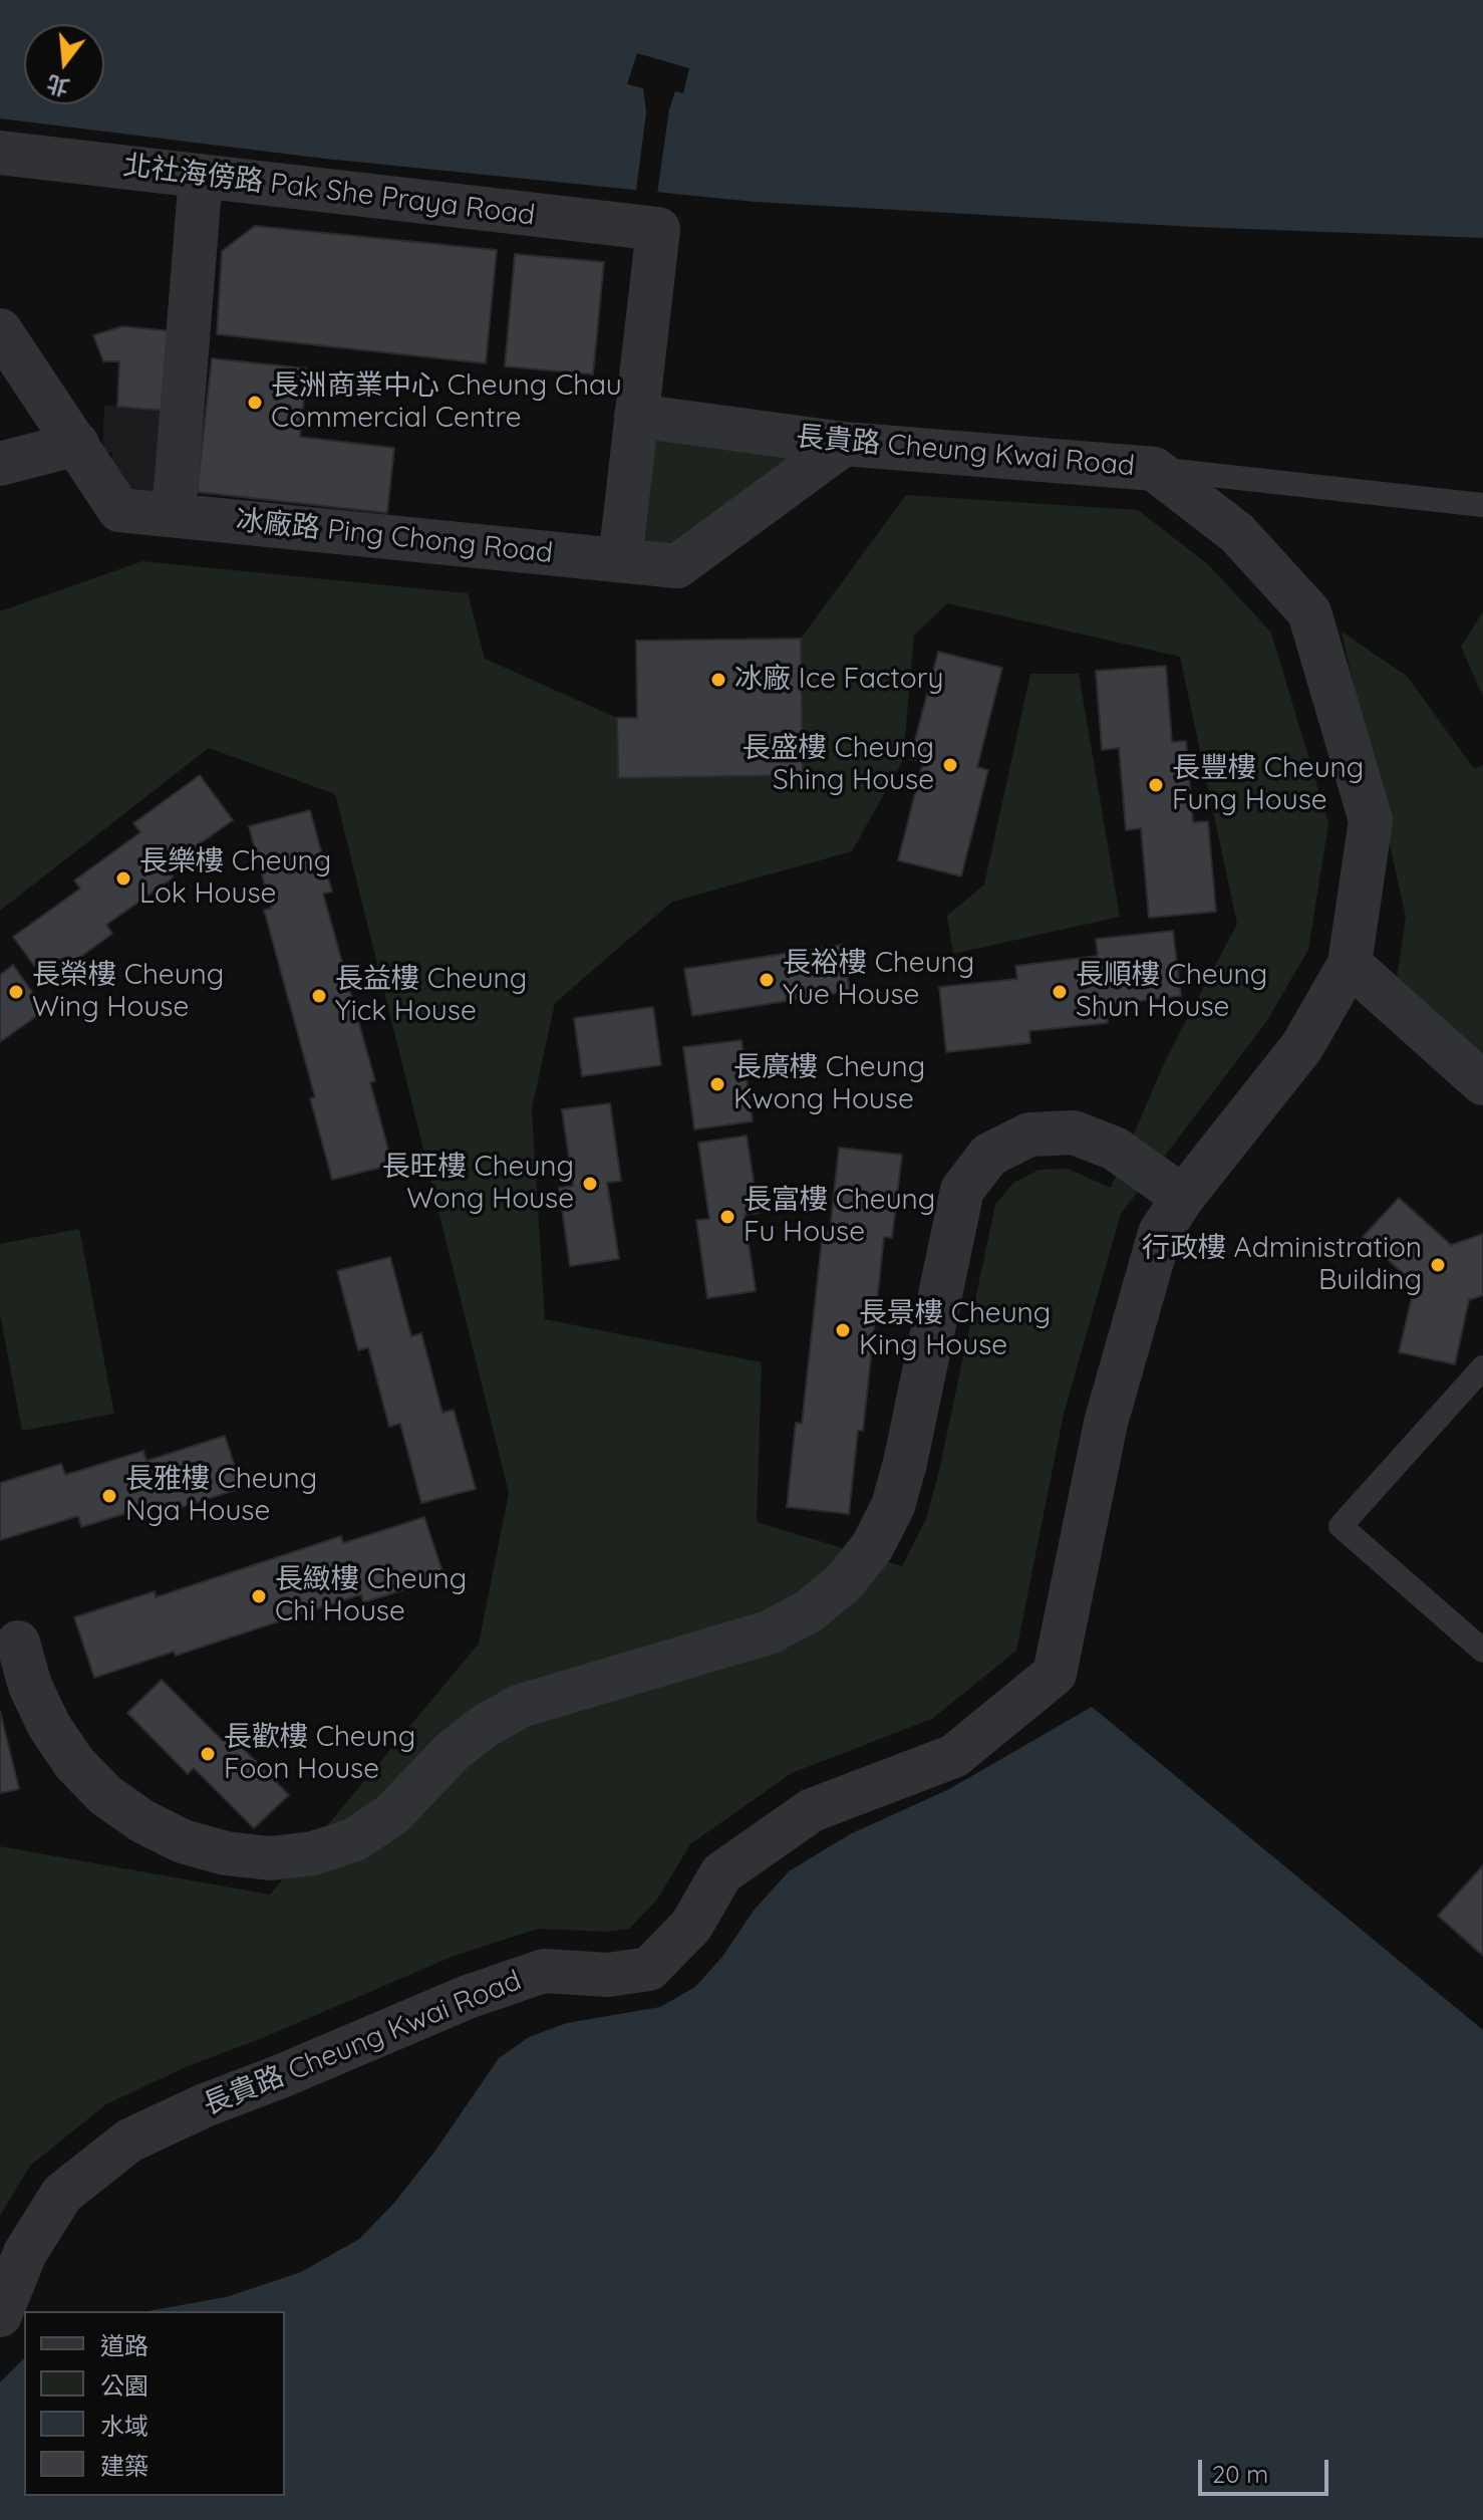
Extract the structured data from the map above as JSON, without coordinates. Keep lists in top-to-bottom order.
{
  "streets": {
    "street": ["北社海傍路 Pak She Praya Road", "長貴路 Cheung Kwai Road", "冰廠路 Ping Chong Road"]
  },
  "crossings": [
    ["北社海傍路 Pak She Praya Road", "長貴路 Cheung Kwai Road"],
    ["長貴路 Cheung Kwai Road", "冰廠路 Ping Chong Road"]
  ],
  "places": [
    "長洲商業中心 Cheung Chau Commercial Centre",
    "冰廠 Ice Factory",
    "長盛樓 Cheung Shing House",
    "長豐樓 Cheung Fung House",
    "長樂樓 Cheung Lok House",
    "長裕樓 Cheung Yue House",
    "長榮樓 Cheung Wing House",
    "長順樓 Cheung Shun House",
    "長益樓 Cheung Yick House",
    "長廣樓 Cheung Kwong House",
    "長旺樓 Cheung Wong House",
    "長富樓 Cheung Fu House",
    "行政樓 Administration Building",
    "長景樓 Cheung King House",
    "長雅樓 Cheung Nga House",
    "長緻樓 Cheung Chi House",
    "長歡樓 Cheung Foon House"
  ],
  "legend": [
    "道路",
    "公園",
    "水域",
    "建築"
  ],
  "scale_bar": "20 m",
  "north": "bottom"
}
